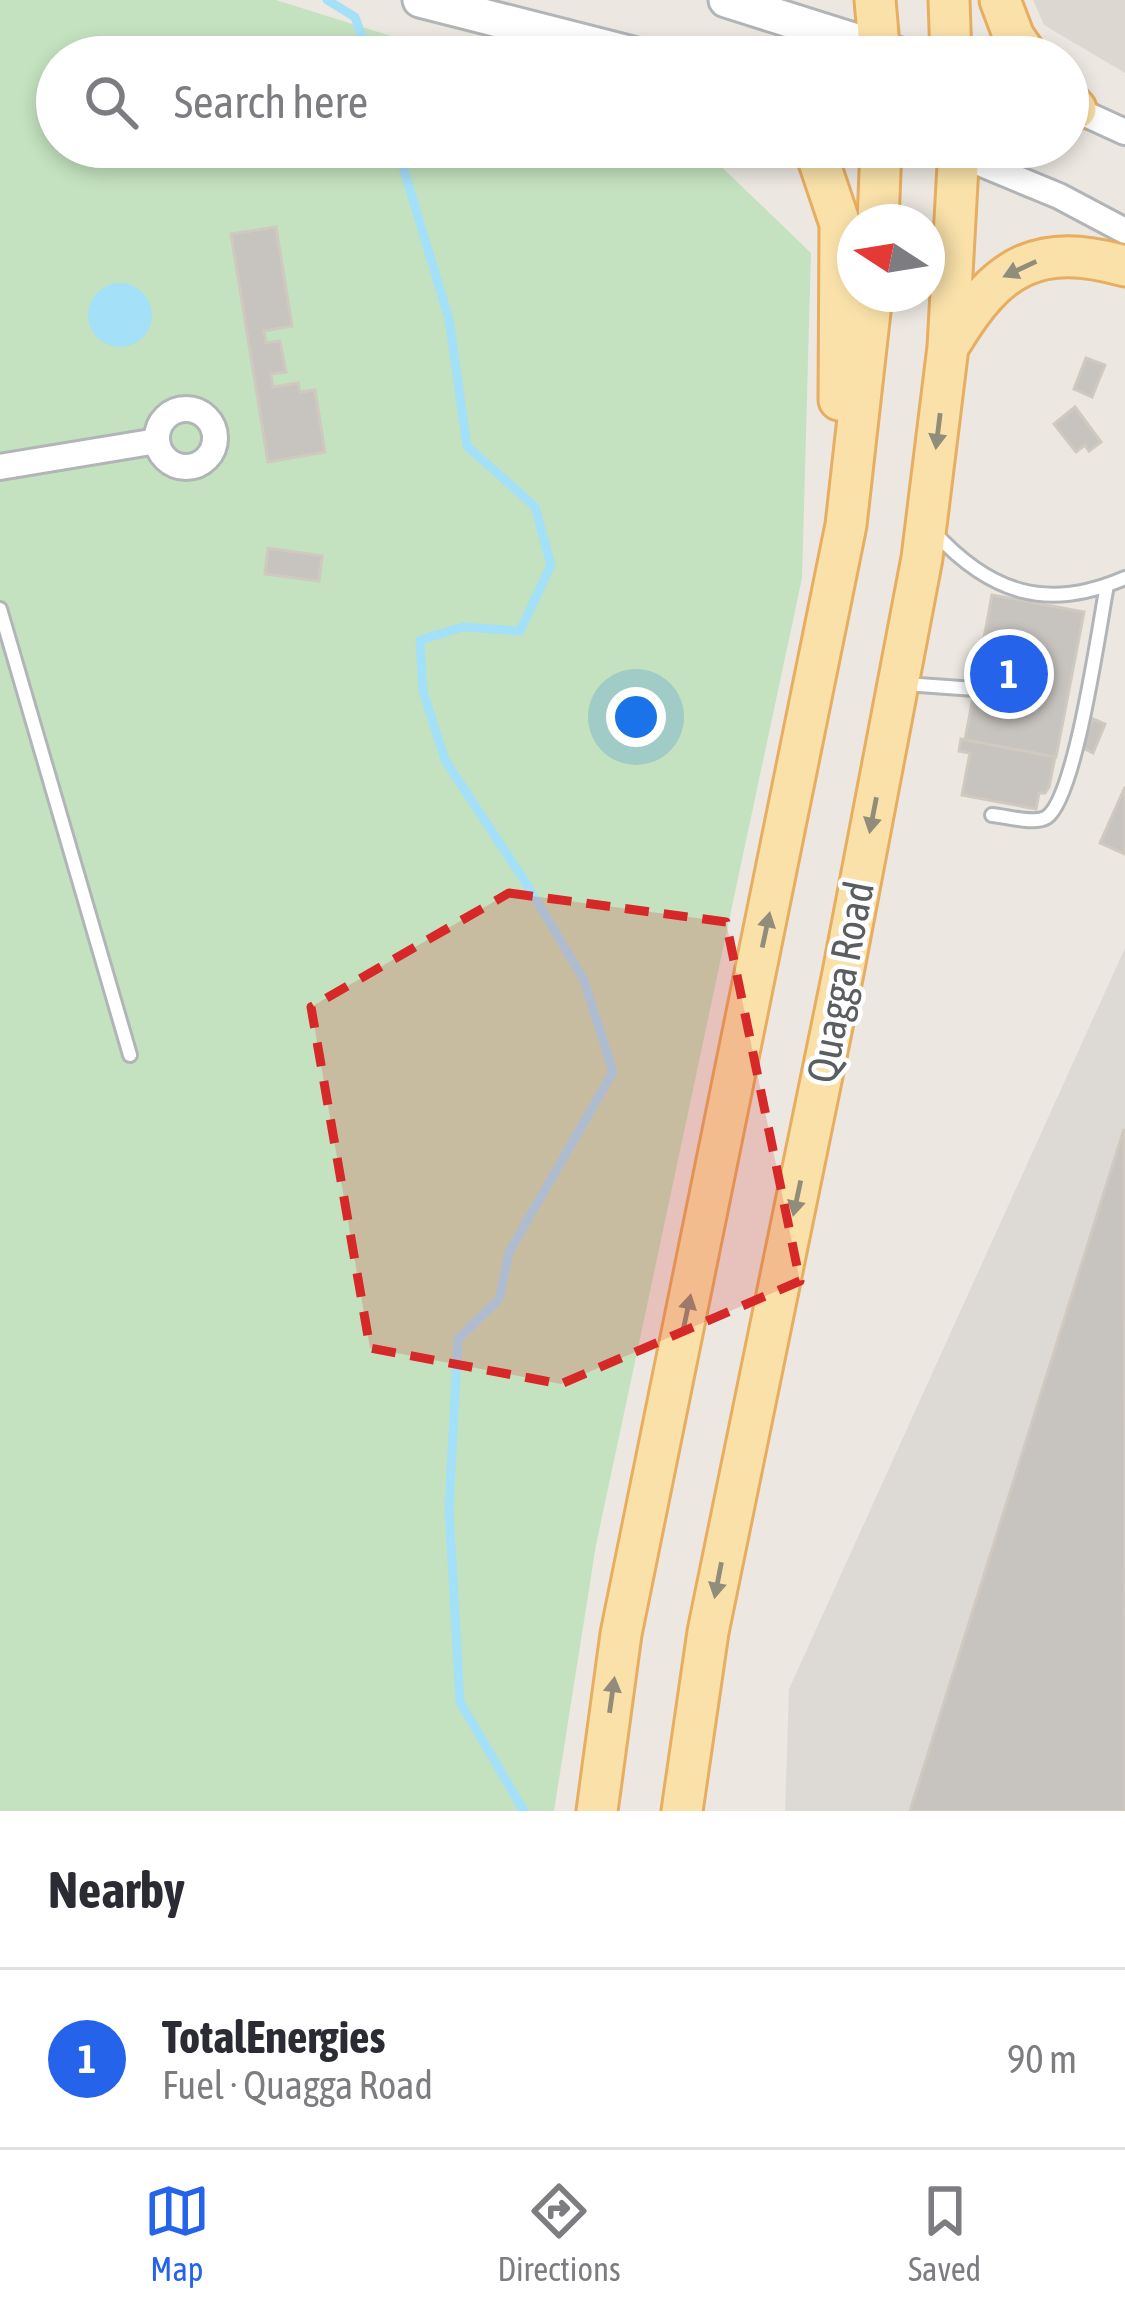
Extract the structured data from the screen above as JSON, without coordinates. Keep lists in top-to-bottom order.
{
  "streets": {
    "main road": ["Quagga Road"]
  },
  "north": "left",
  "page": {
    "search": "Search here",
    "pins": "1",
    "heading": "Nearby",
    "list": [
      {
        "mark": "1",
        "name": "TotalEnergies",
        "note": "Fuel · Quagga Road",
        "value": "90 m"
      }
    ],
    "nav": ["Map", "Directions", "Saved"]
  }
}
